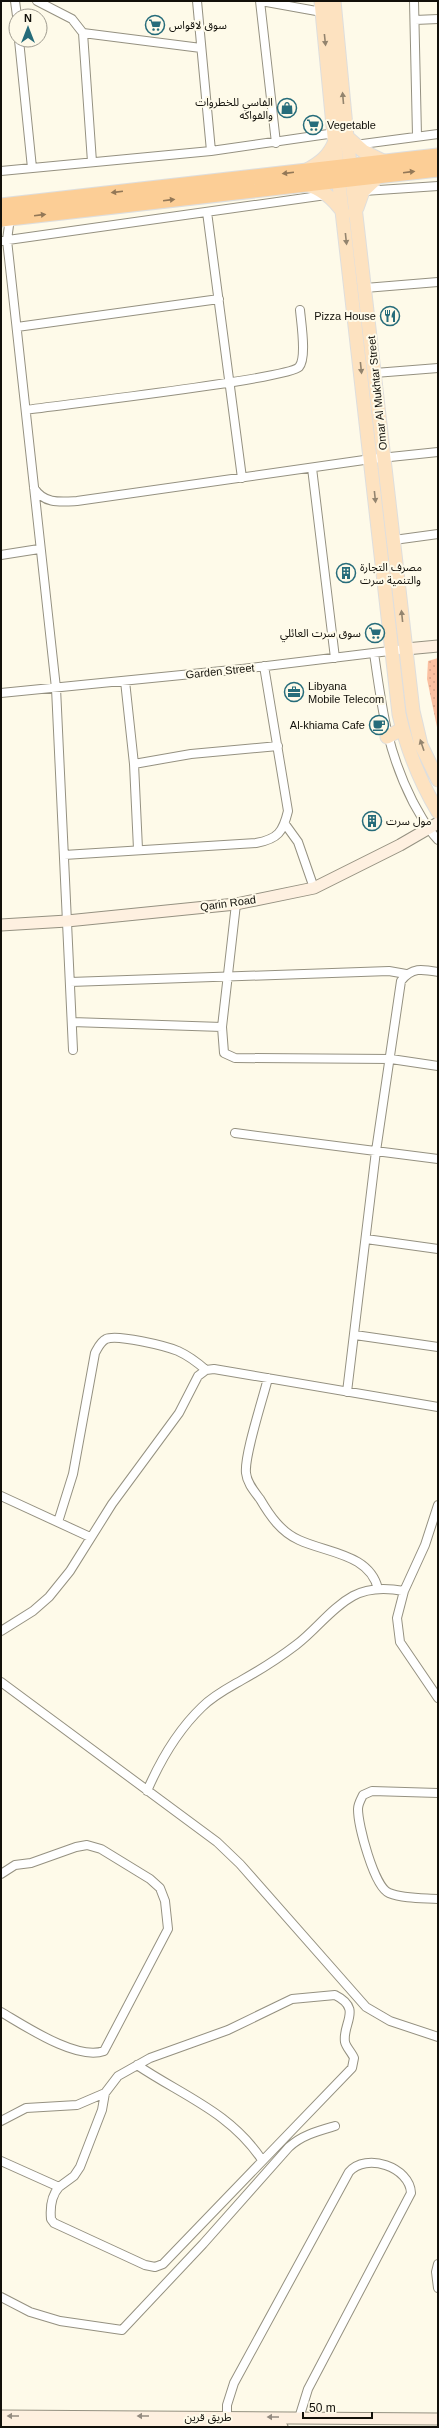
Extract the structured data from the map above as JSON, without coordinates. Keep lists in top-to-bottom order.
{
  "streets": {
    "main road": ["Omar Al Mukhtar Street"],
    "street": ["Garden Street", "Qarin Road", "طريق قرين"]
  },
  "crossings": [
    ["Omar Al Mukhtar Street", "Garden Street"]
  ],
  "places": {
    "supermarket": ["سوق لاقواس", "Vegetable", "سوق سرت العائلي"],
    "shop": ["الفاسي للخطروات والفواكه"],
    "restaurant": ["Pizza House"],
    "building": ["مصرف التجارة والتنمية سرت", "مول سرت"],
    "office": ["Libyana Mobile Telecom"],
    "cafe": ["Al-khiama Cafe"]
  },
  "scale_bar": "50 m",
  "north": "top"
}
